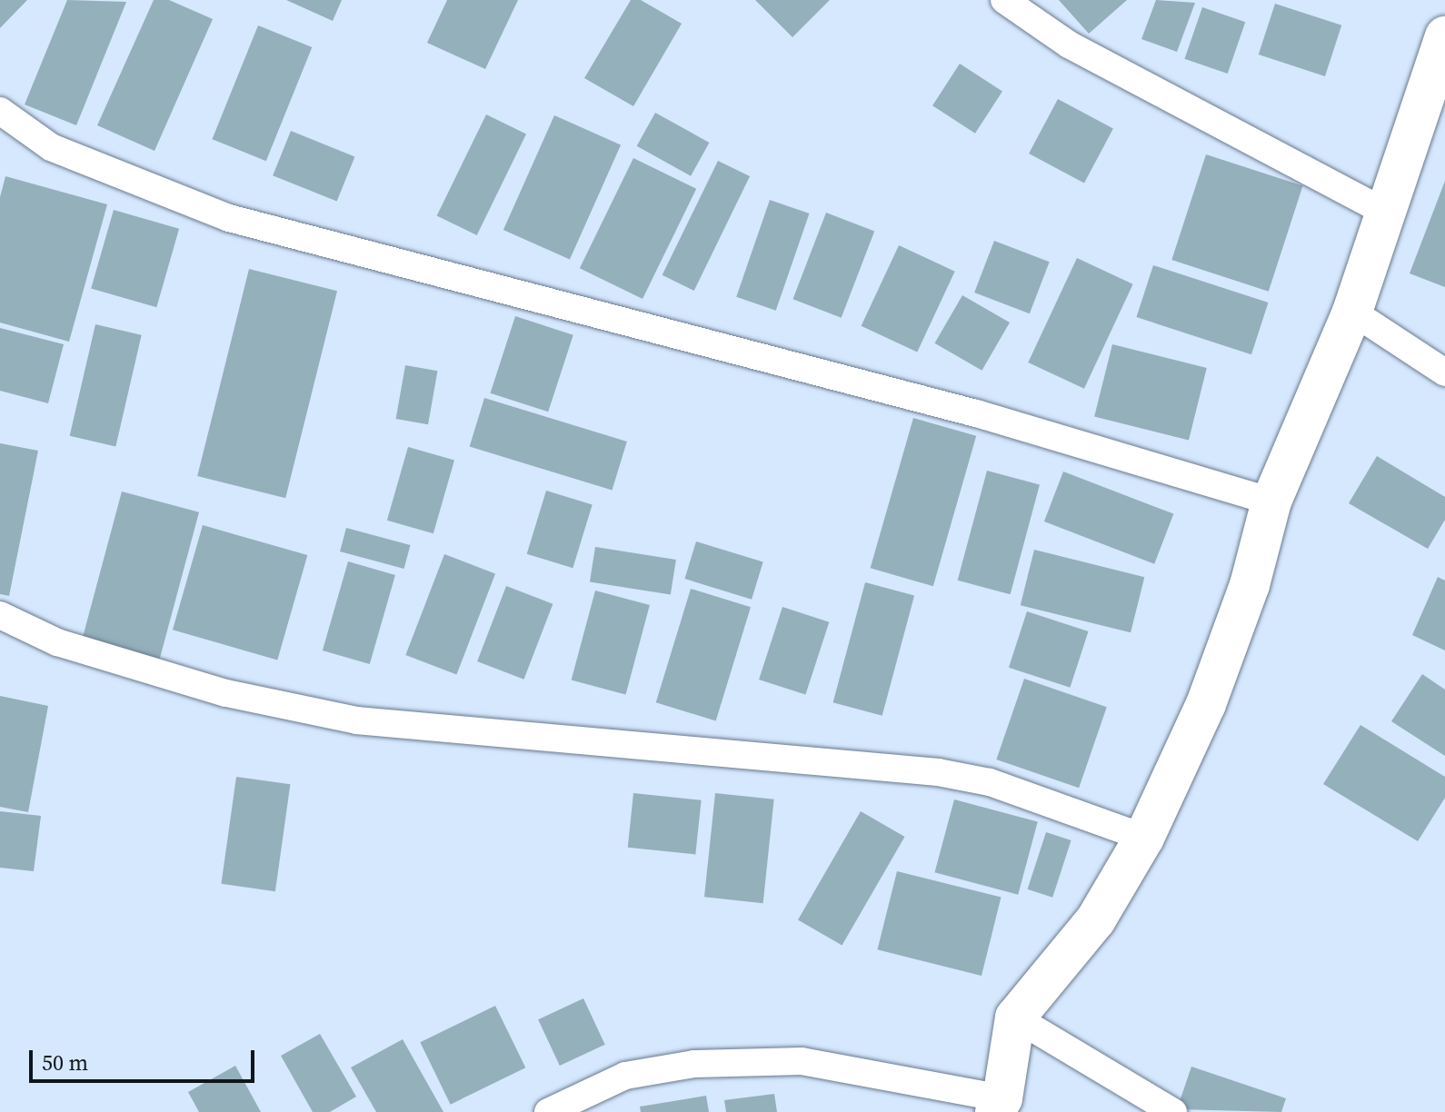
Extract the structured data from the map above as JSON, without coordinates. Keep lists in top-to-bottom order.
{
  "scale_bar": "50 m"
}
